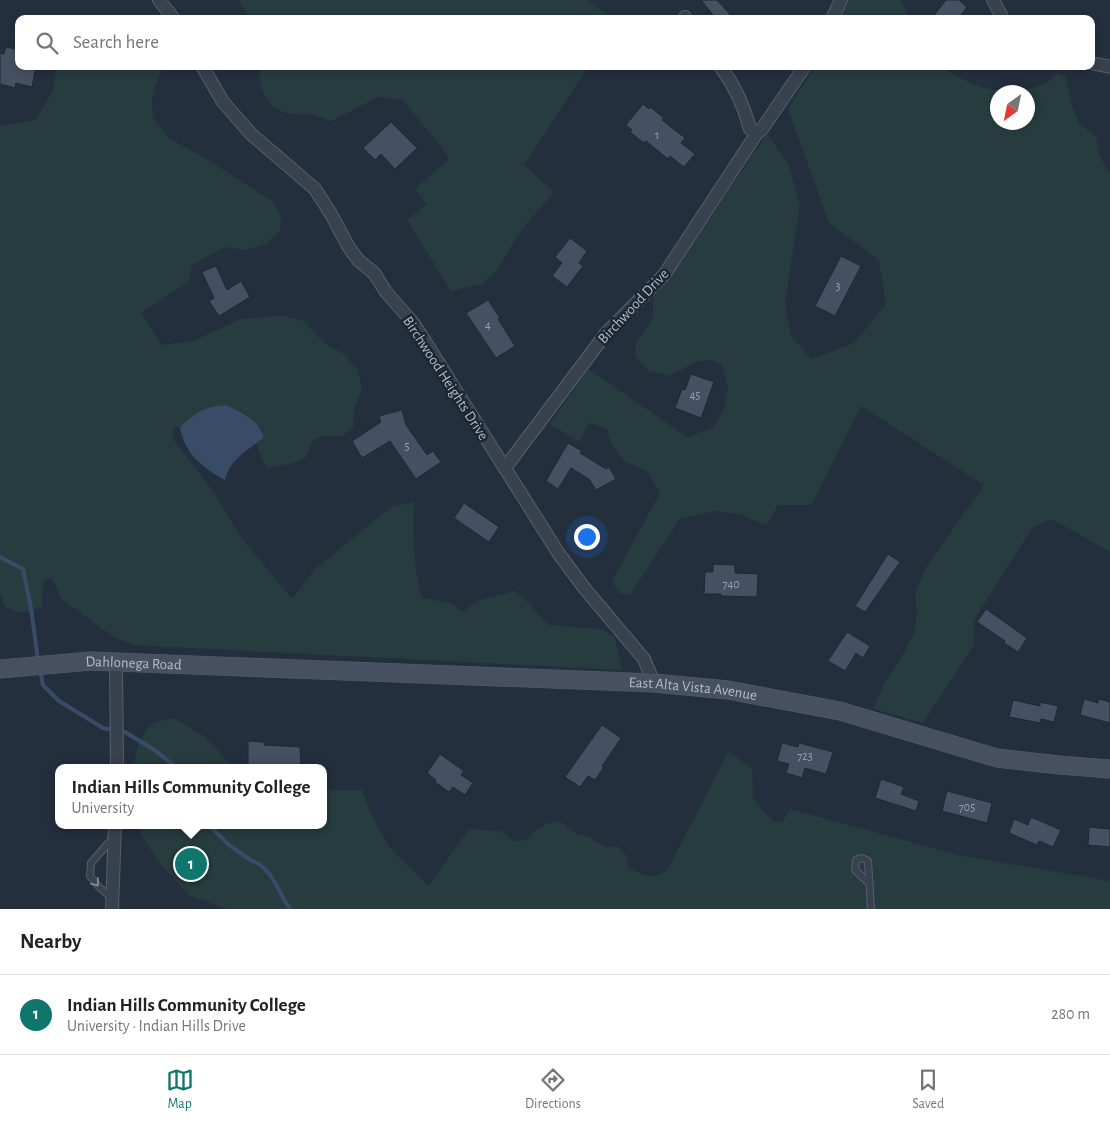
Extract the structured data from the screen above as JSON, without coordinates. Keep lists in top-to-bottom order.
{
  "streets": {
    "main road": ["Dahlonega Road", "East Alta Vista Avenue"],
    "street": ["Birchwood Drive", "Birchwood Heights Drive"]
  },
  "crossings": [
    ["Birchwood Drive", "Birchwood Heights Drive"],
    ["Birchwood Heights Drive", "East Alta Vista Avenue"],
    ["Dahlonega Road", "East Alta Vista Avenue"]
  ],
  "house_numbers": [
    "1",
    "3",
    "4",
    "45",
    "5",
    "740",
    "723",
    "705"
  ],
  "north": "bottom left",
  "page": {
    "search": "Search here",
    "popup": ["Indian Hills Community College", "University"],
    "pins": "1",
    "heading": "Nearby",
    "list": [
      {
        "mark": "1",
        "name": "Indian Hills Community College",
        "note": "University · Indian Hills Drive",
        "value": "280 m"
      }
    ],
    "nav": ["Map", "Directions", "Saved"]
  }
}
